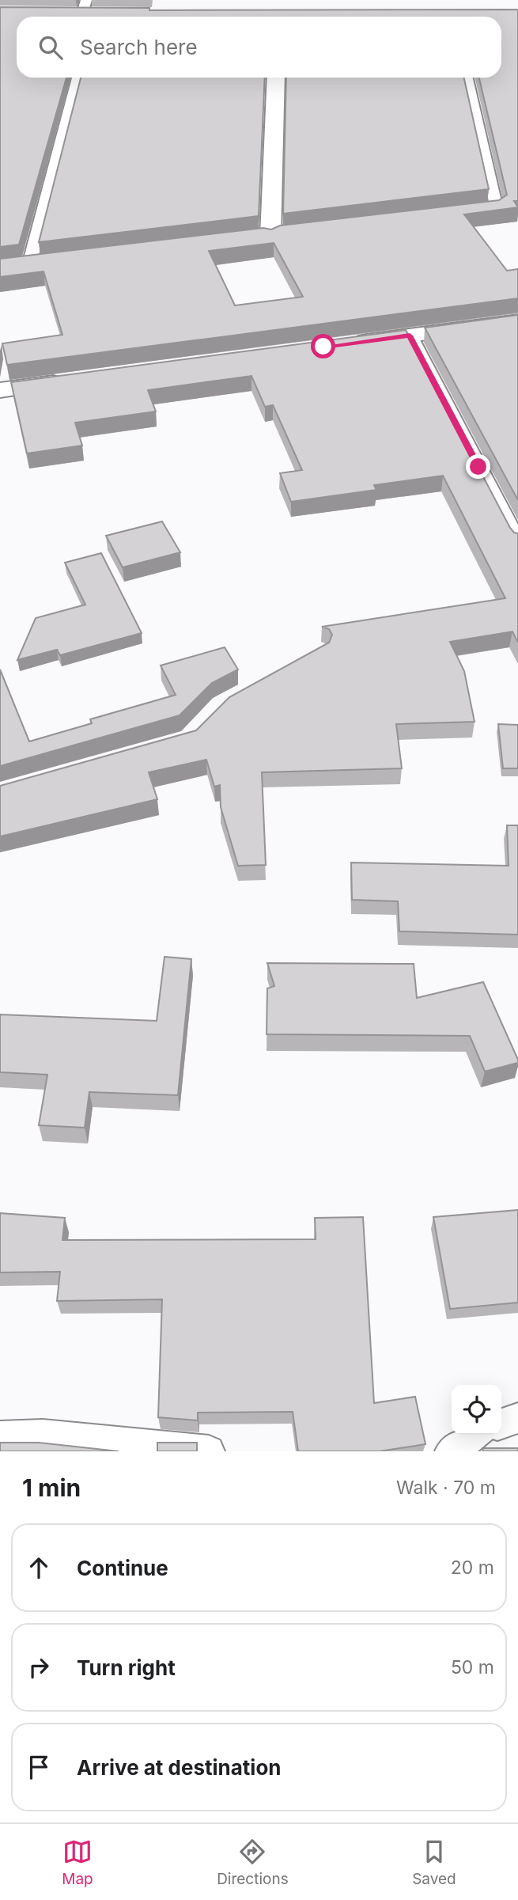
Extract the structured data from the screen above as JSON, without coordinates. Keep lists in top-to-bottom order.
{
  "page": {
    "search": "Search here",
    "heading": ["1 min", "Walk · 70 m"],
    "list": [
      ["Continue", "20 m"],
      ["Turn right", "50 m"],
      "Arrive at destination"
    ],
    "nav": ["Map", "Directions", "Saved"]
  }
}
